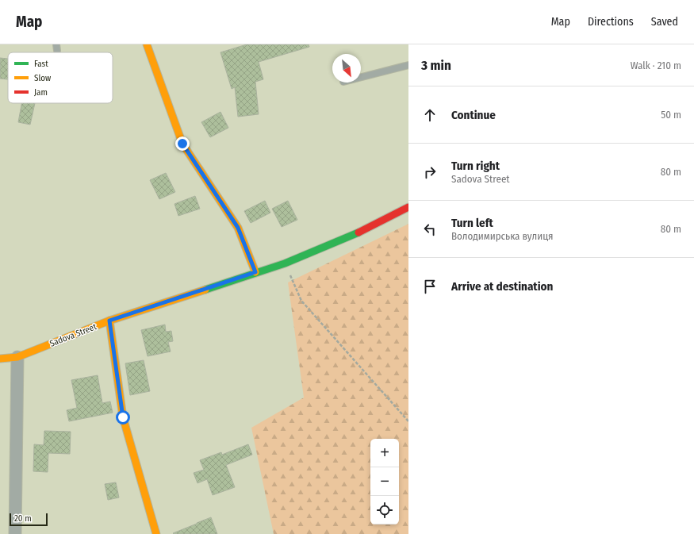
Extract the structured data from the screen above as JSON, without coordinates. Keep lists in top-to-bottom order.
{
  "streets": {
    "street": ["Sadova Street"]
  },
  "legend": ["Fast", "Slow", "Jam"],
  "scale_bar": "20 m",
  "north": "bottom right",
  "page": {
    "header": "Map",
    "nav": ["Map", "Directions", "Saved"],
    "heading": ["3 min", "Walk · 210 m"],
    "list": [
      ["Continue", "50 m"],
      ["Turn right", "Sadova Street", "80 m"],
      ["Turn left", "Володимирська вулиця", "80 m"],
      "Arrive at destination"
    ],
    "map_buttons": ["+", "−"],
    "scale": "20 m"
  }
}
